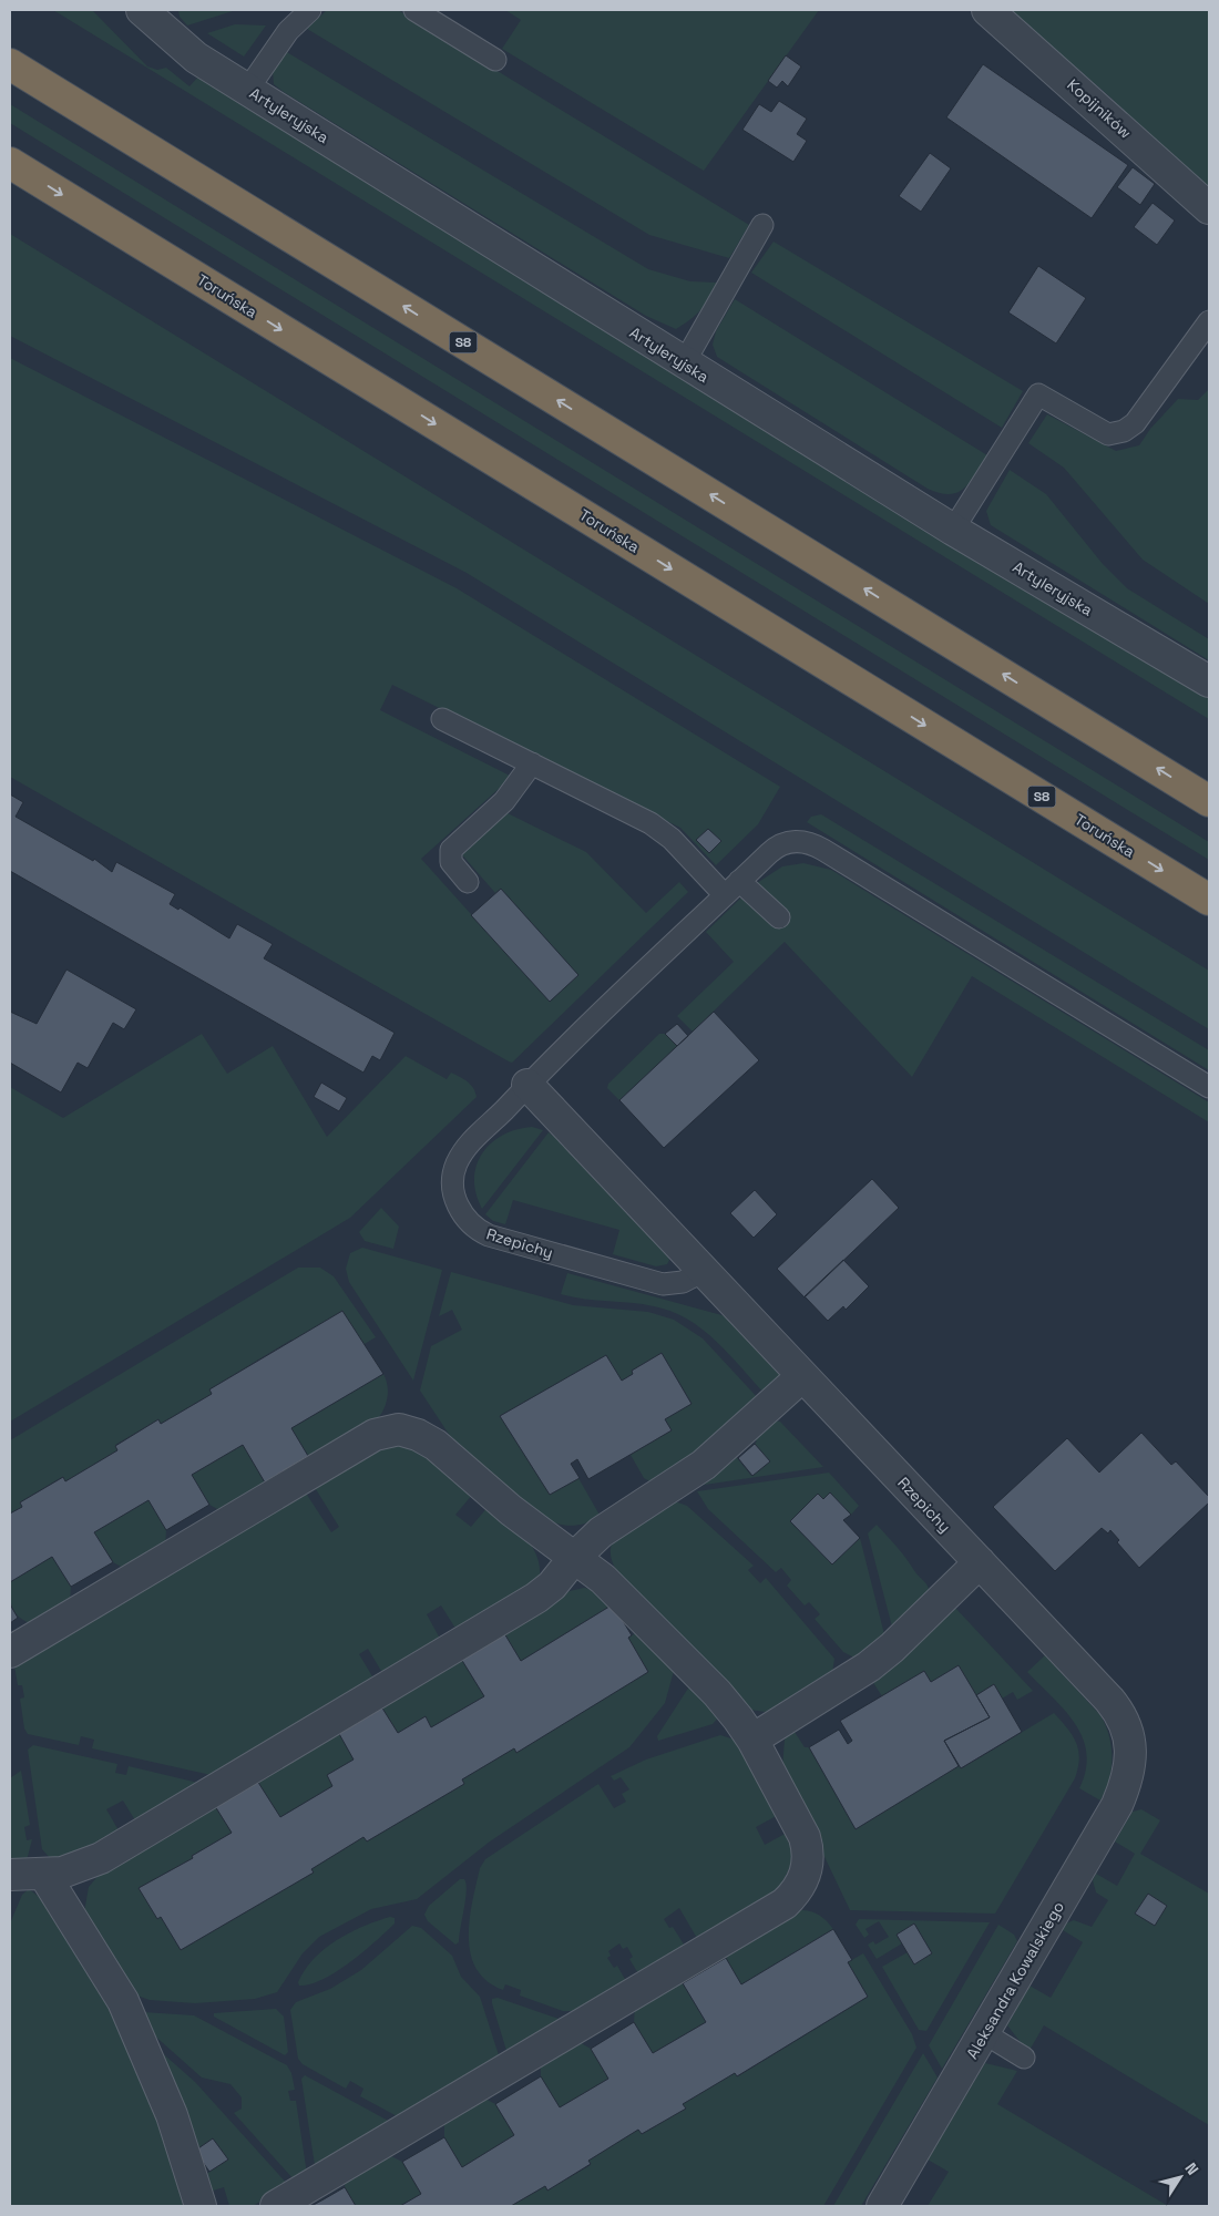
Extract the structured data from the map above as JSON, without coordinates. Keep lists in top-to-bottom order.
{
  "streets": {
    "highway": ["Toruńska", "S8"],
    "street": [
      "Kopijników",
      "Artyleryjska",
      "Rzepichy",
      "Aleksandra Kowalskiego"
    ]
  },
  "crossings": [
    ["Rzepichy", "Aleksandra Kowalskiego"]
  ],
  "north": "top right"
}
